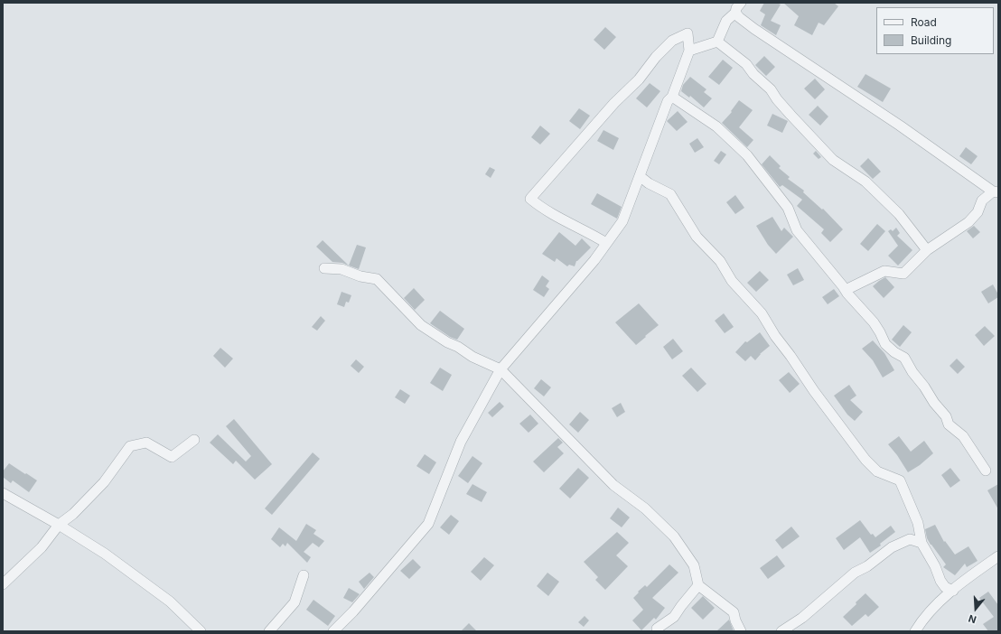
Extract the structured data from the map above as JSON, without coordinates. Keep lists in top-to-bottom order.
{
  "legend": ["Road", "Building"],
  "north": "bottom"
}
